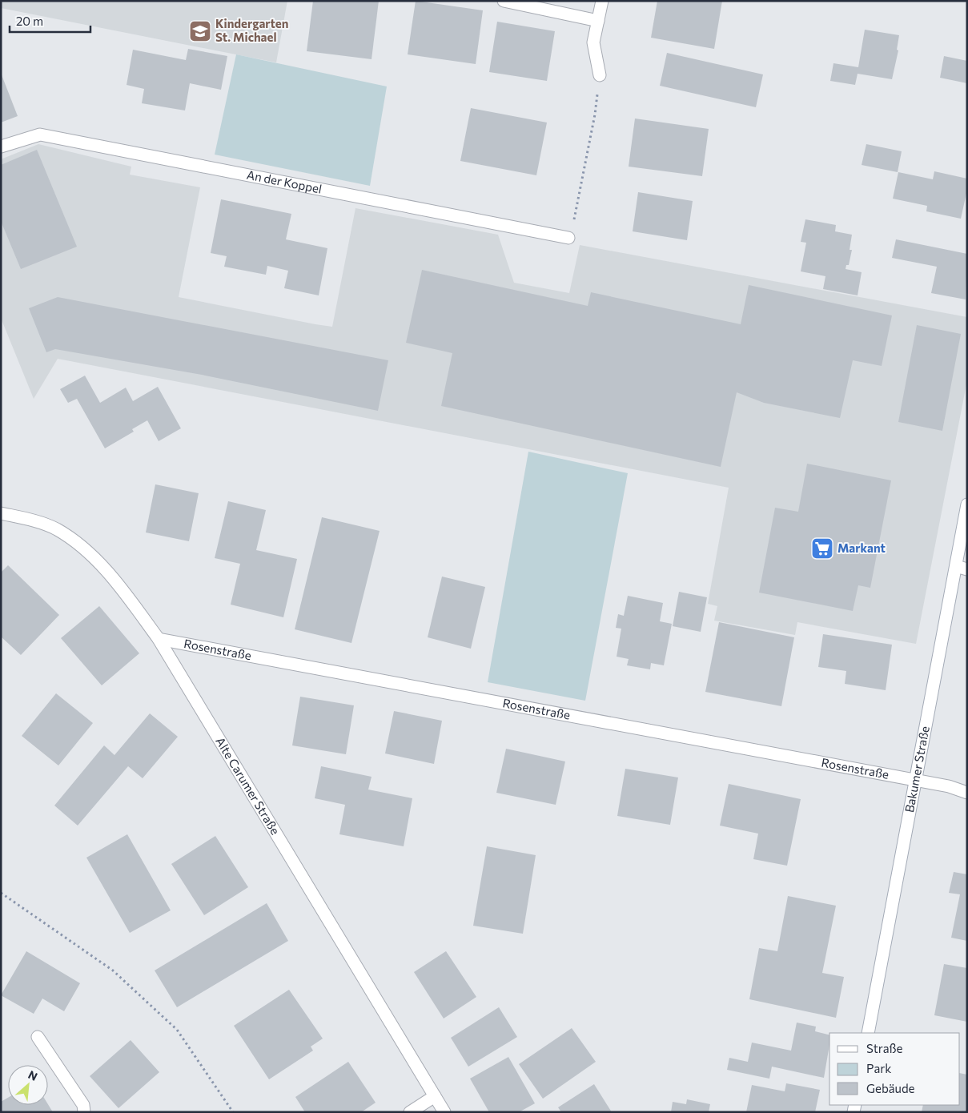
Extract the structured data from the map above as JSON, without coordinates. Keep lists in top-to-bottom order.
{
  "streets": {
    "street": [
      "An der Koppel",
      "Rosenstraße",
      "Bakumer Straße",
      "Alte Carumer Straße"
    ]
  },
  "crossings": [
    ["Rosenstraße", "Bakumer Straße"],
    ["Rosenstraße", "Alte Carumer Straße"]
  ],
  "places": {
    "school or university": ["Kindergarten St. Michael"],
    "supermarket": ["Markant"]
  },
  "legend": ["Straße", "Park", "Gebäude"],
  "scale_bar": "20 m",
  "north": "top right"
}
